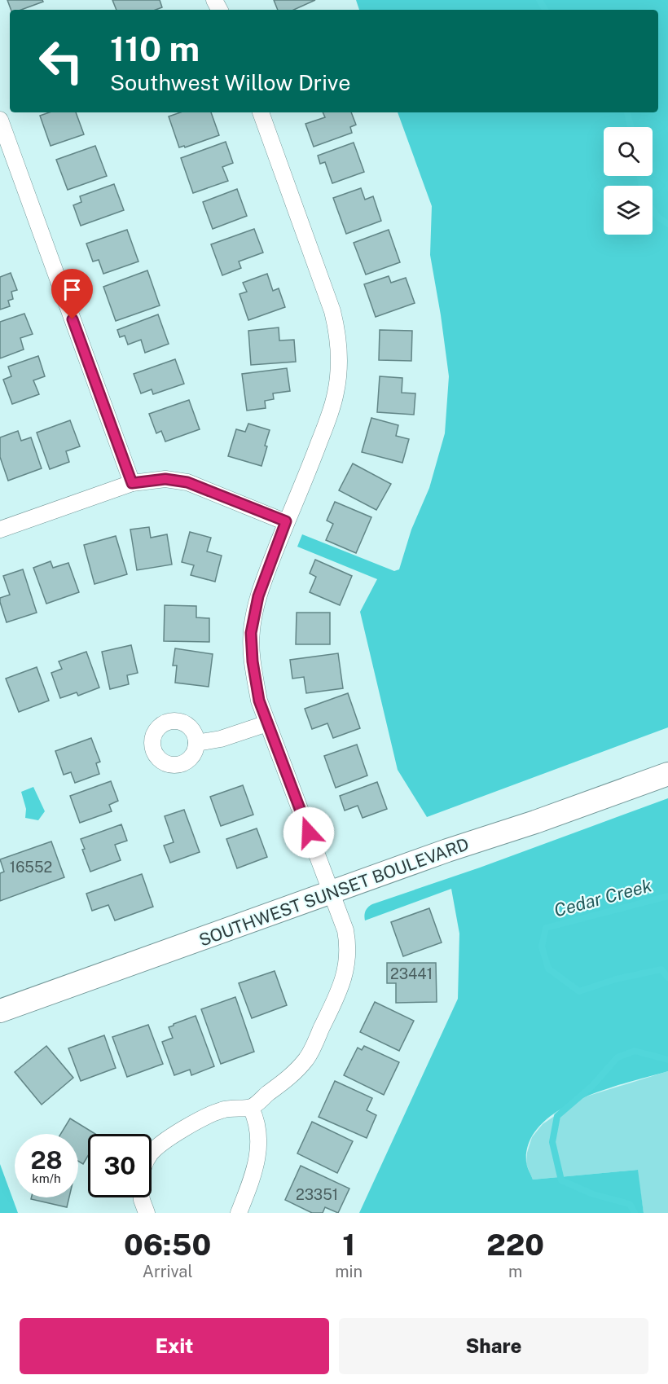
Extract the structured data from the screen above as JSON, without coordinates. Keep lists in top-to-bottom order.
{
  "streets": {
    "main road": ["SOUTHWEST SUNSET BOULEVARD"]
  },
  "water": ["Cedar Creek"],
  "house_numbers": ["16552", "23441", "23351"],
  "page": {
    "turn": ["110 m", "Southwest Willow Drive"],
    "speed": "28 km/h",
    "limit": "30",
    "eta": [
      "06:50",
      "Arrival",
      "1",
      "min",
      "220",
      "m"
    ],
    "buttons": ["Exit", "Share"]
  }
}
